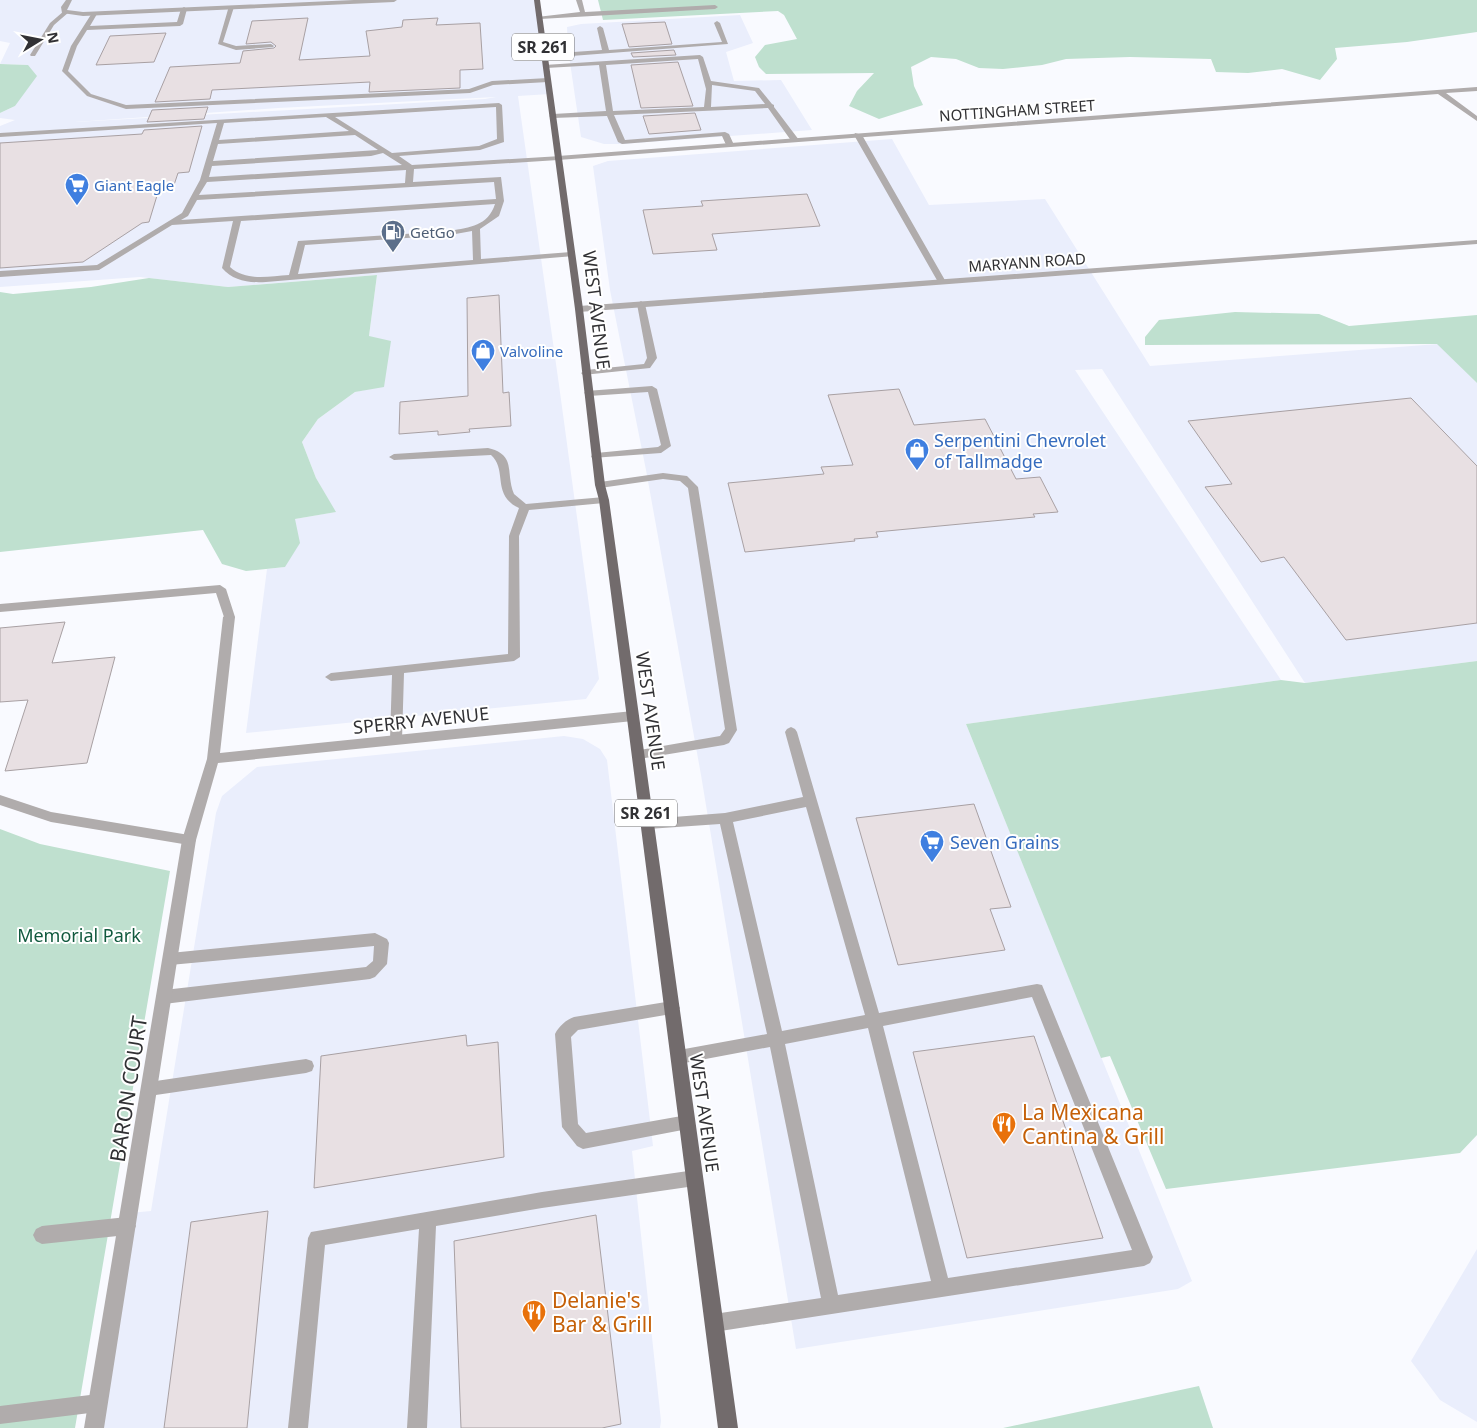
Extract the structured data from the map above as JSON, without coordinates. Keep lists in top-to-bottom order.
{
  "streets": {
    "main road": ["SR 261", "WEST AVENUE"],
    "street": [
      "NOTTINGHAM STREET",
      "MARYANN ROAD",
      "SPERRY AVENUE",
      "BARON COURT"
    ]
  },
  "crossings": [
    ["NOTTINGHAM STREET", "WEST AVENUE"],
    ["MARYANN ROAD", "WEST AVENUE"],
    ["WEST AVENUE", "SPERRY AVENUE"],
    ["SPERRY AVENUE", "BARON COURT"]
  ],
  "parks": ["Memorial Park"],
  "places": {
    "supermarket": ["Giant Eagle", "Seven Grains"],
    "fuel station": ["GetGo"],
    "shop": ["Valvoline", "Serpentini Chevrolet of Tallmadge"],
    "restaurant": ["La Mexicana Cantina & Grill", "Delanie's Bar & Grill"]
  },
  "north": "right"
}
